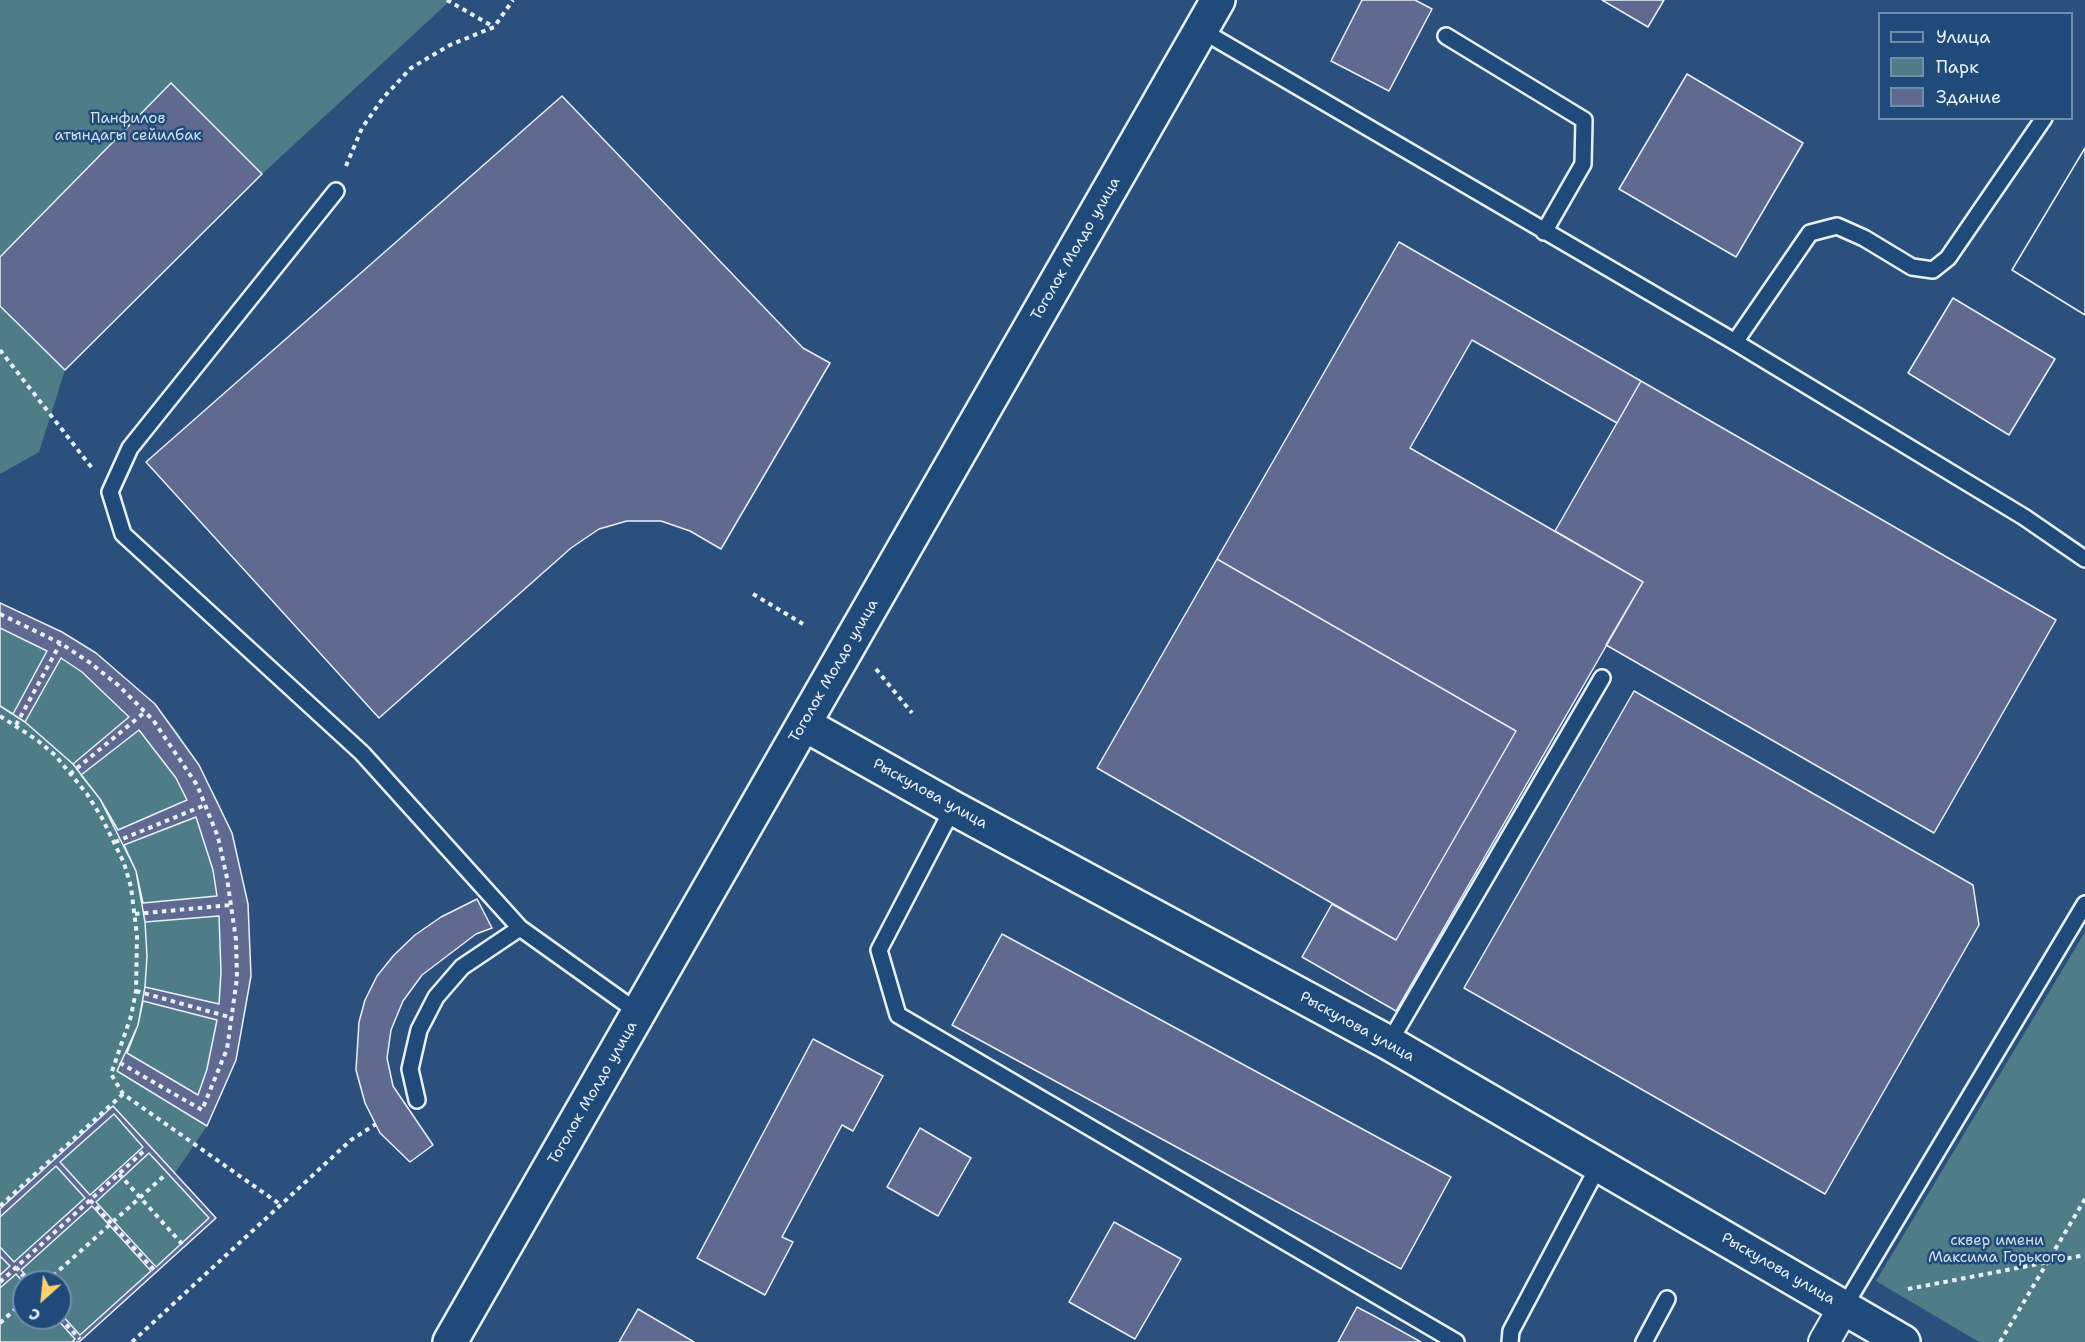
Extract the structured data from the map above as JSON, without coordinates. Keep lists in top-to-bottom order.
{
  "streets": {
    "main road": ["Тоголок Молдо улица", "Рыскулова улица"]
  },
  "crossings": [
    ["Тоголок Молдо улица", "Рыскулова улица"]
  ],
  "parks": ["Панфилов атындагы сейилбак", "сквер имени Максима Горького"],
  "legend": ["Улица", "Парк", "Здание"],
  "north": "bottom left"
}
